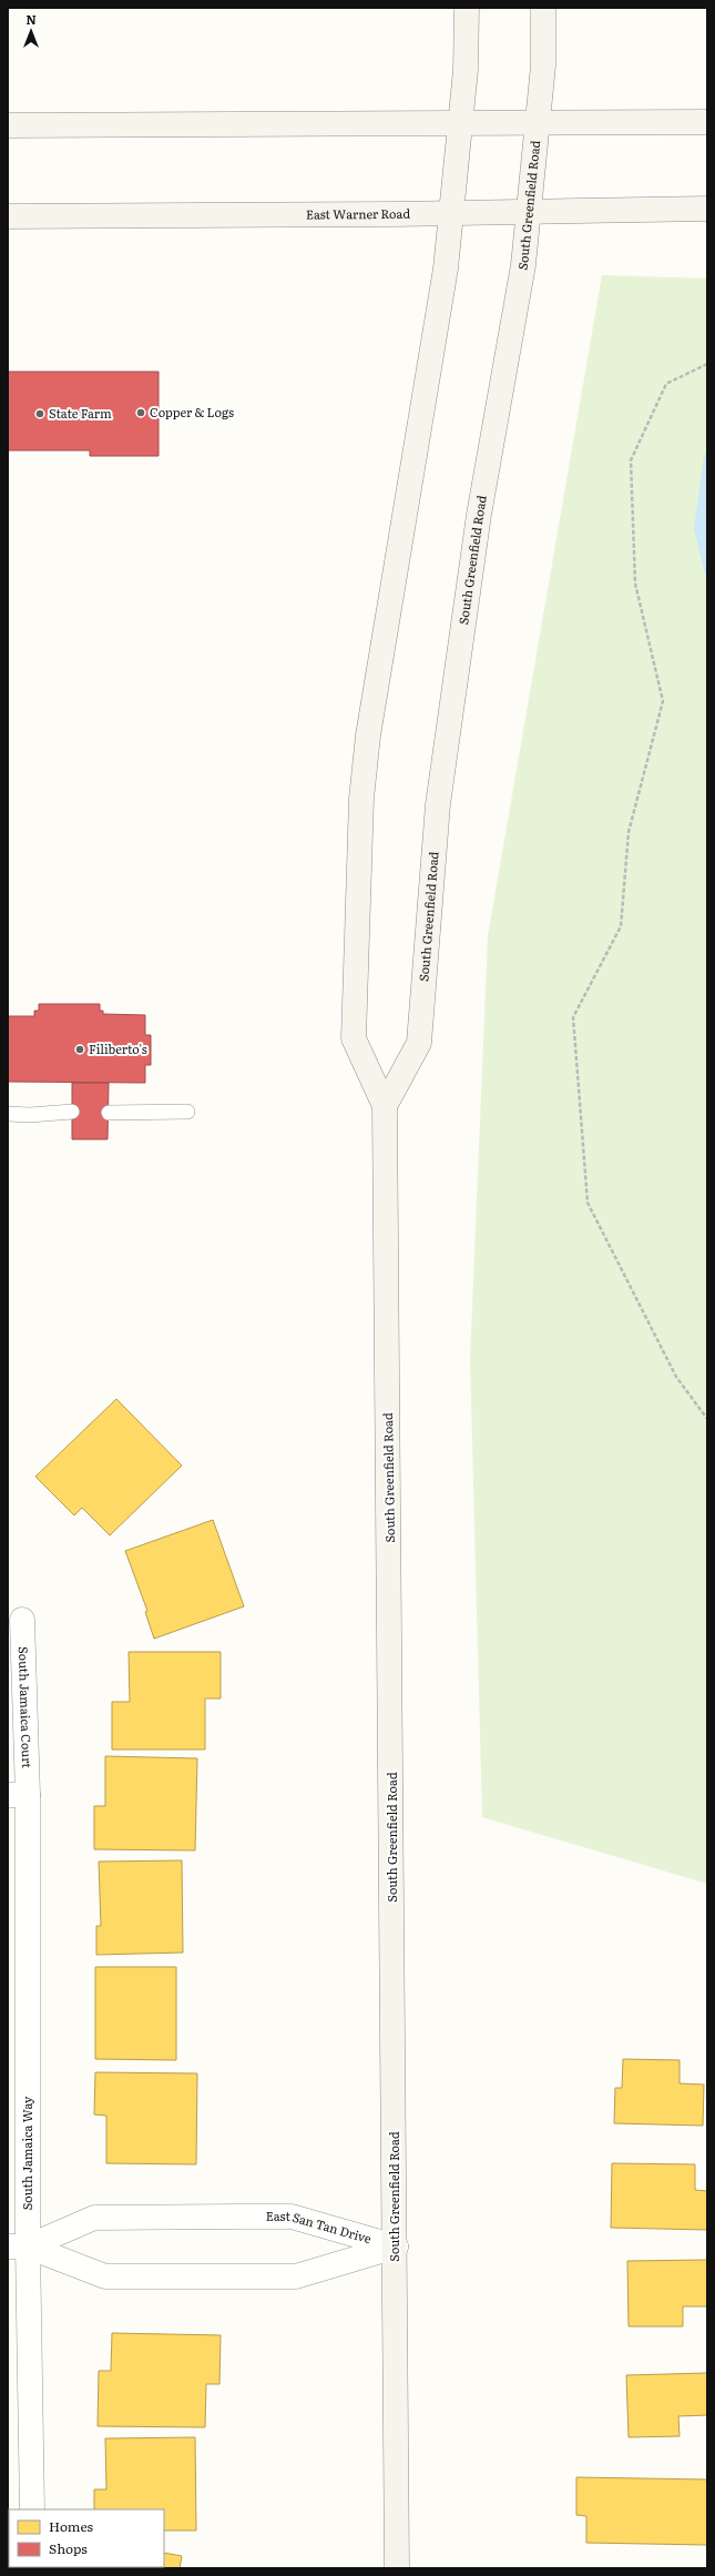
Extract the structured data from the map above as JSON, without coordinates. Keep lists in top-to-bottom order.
{
  "streets": {
    "main road": ["South Greenfield Road", "East Warner Road"],
    "street": ["South Jamaica Court", "South Jamaica Way", "East San Tan Drive"]
  },
  "crossings": [
    ["South Greenfield Road", "East Warner Road"],
    ["South Greenfield Road", "East San Tan Drive"],
    ["South Jamaica Court", "South Jamaica Way"],
    ["South Jamaica Way", "East San Tan Drive"]
  ],
  "places": ["Copper & Logs", "State Farm", "Filiberto's"],
  "legend": ["Homes", "Shops"],
  "north": "top"
}
